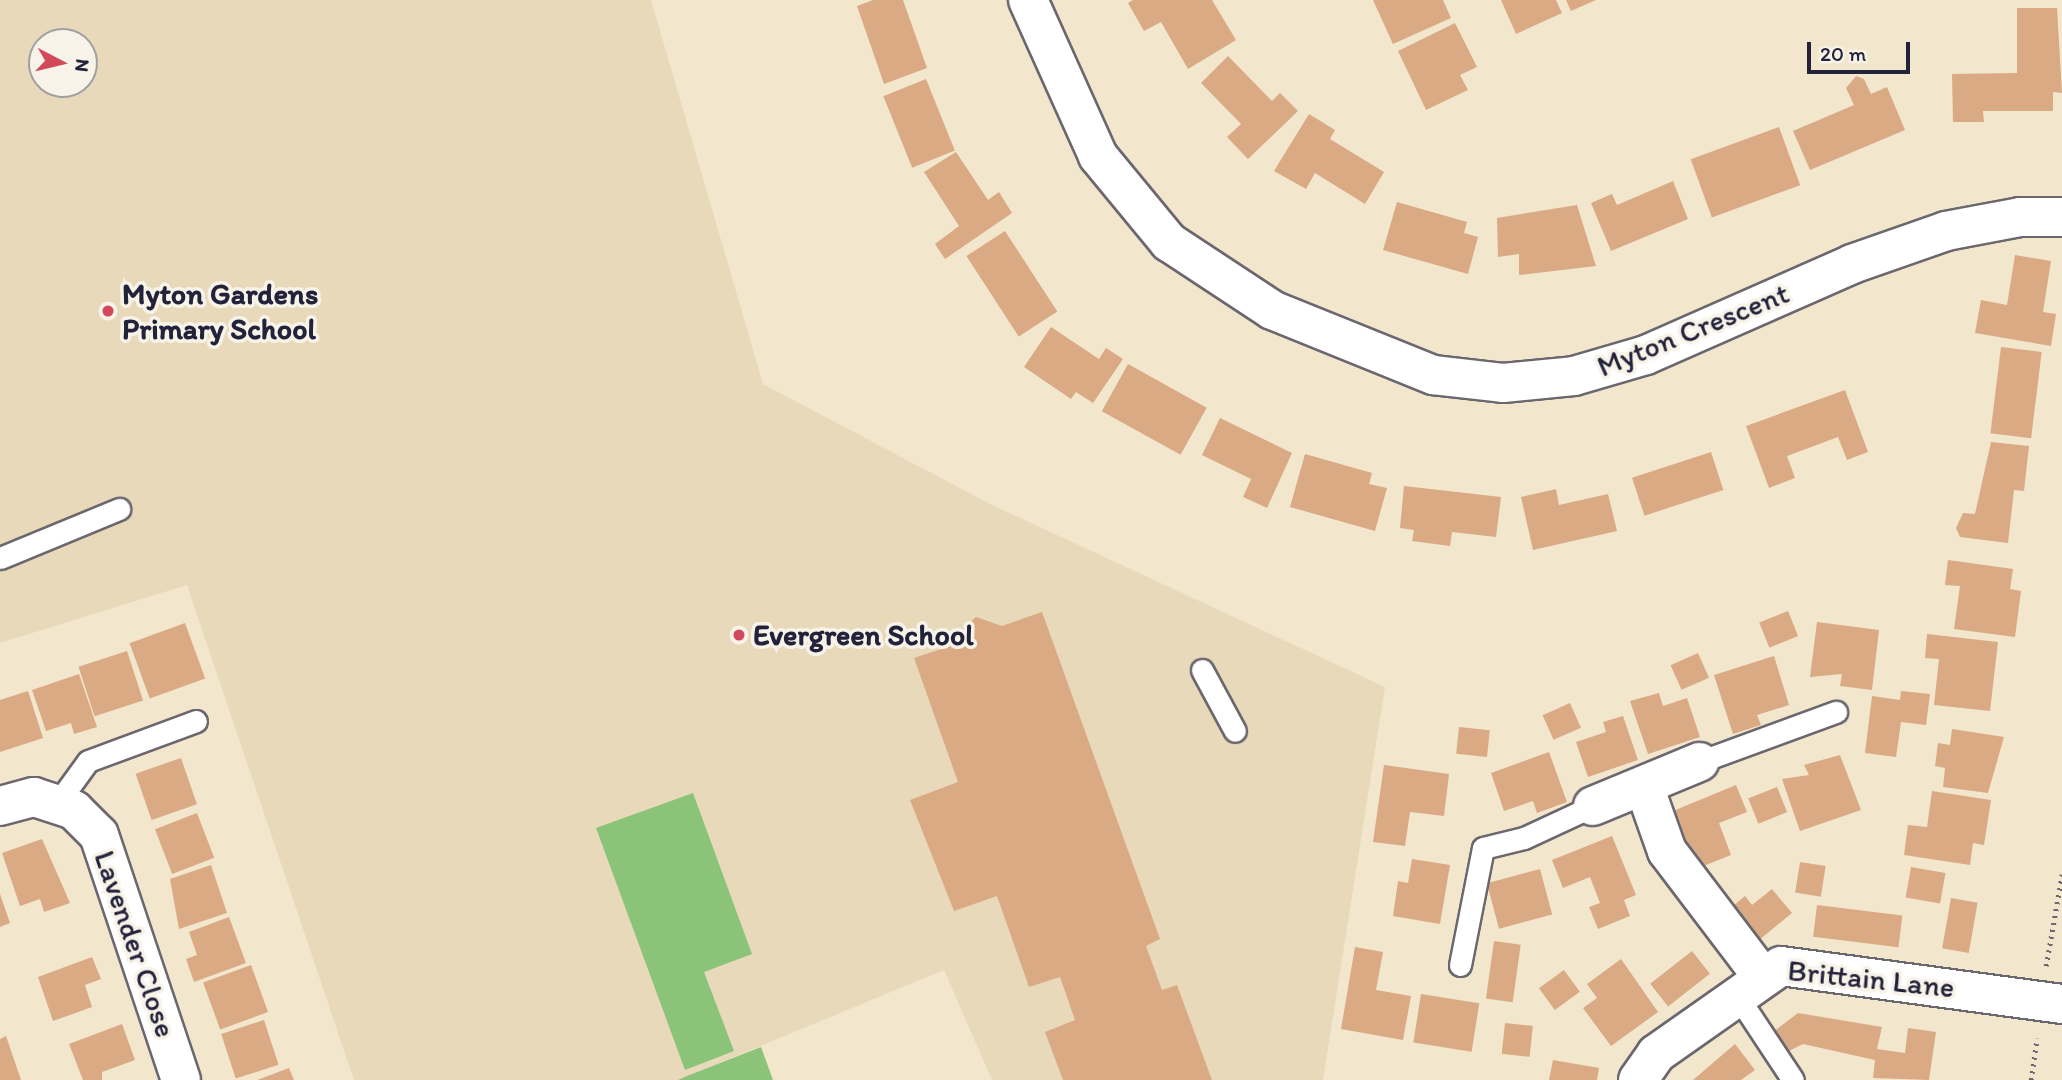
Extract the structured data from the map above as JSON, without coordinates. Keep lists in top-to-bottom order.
{
  "streets": {
    "street": ["Myton Crescent", "Lavender Close", "Brittain Lane"]
  },
  "places": ["Myton Gardens Primary School", "Evergreen School"],
  "scale_bar": "20 m",
  "north": "right"
}
